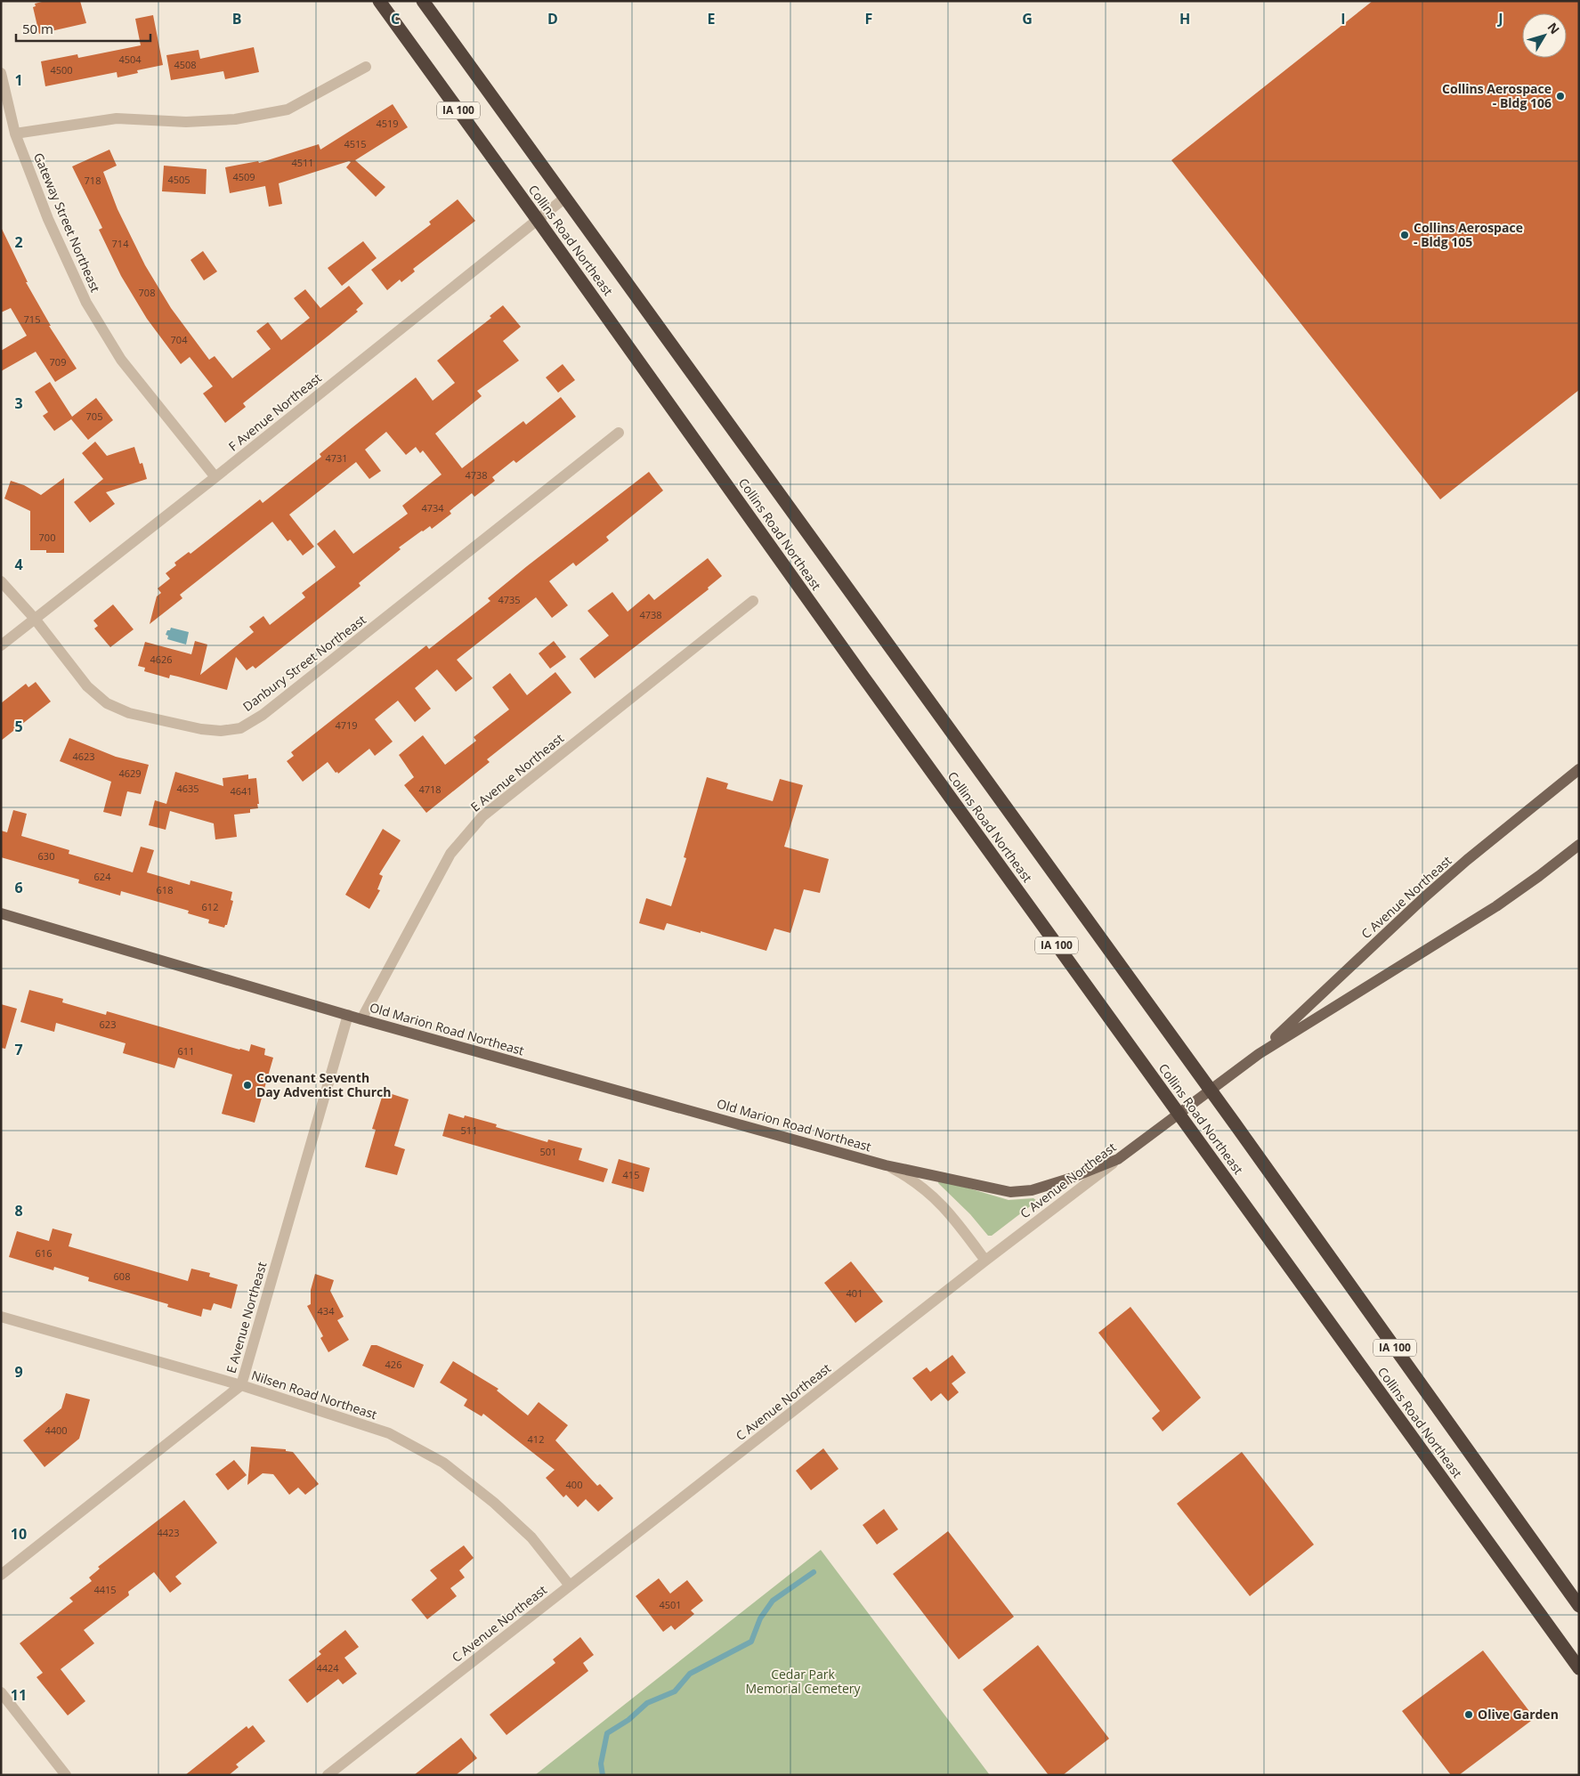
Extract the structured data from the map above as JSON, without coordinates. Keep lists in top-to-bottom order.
{
  "streets": {
    "highway": ["IA 100", "Collins Road Northeast"],
    "main road": ["C Avenue Northeast", "Old Marion Road Northeast"],
    "street": [
      "Gateway Street Northeast",
      "F Avenue Northeast",
      "Danbury Street Northeast",
      "E Avenue Northeast",
      "Nilsen Road Northeast"
    ]
  },
  "crossings": [
    ["Gateway Street Northeast", "F Avenue Northeast"],
    ["Collins Road Northeast", "F Avenue Northeast"],
    ["Collins Road Northeast", "C Avenue Northeast"],
    ["F Avenue Northeast", "Danbury Street Northeast"],
    ["E Avenue Northeast", "Old Marion Road Northeast"],
    ["E Avenue Northeast", "Nilsen Road Northeast"],
    ["C Avenue Northeast", "Old Marion Road Northeast"],
    ["C Avenue Northeast", "Nilsen Road Northeast"]
  ],
  "parks": ["Cedar Park Memorial Cemetery"],
  "places": [
    "Collins Aerospace - Bldg 106",
    "Collins Aerospace - Bldg 105",
    "Covenant Seventh Day Adventist Church",
    "Olive Garden"
  ],
  "house_numbers": [
    "4504",
    "4508",
    "4500",
    "4519",
    "4515",
    "4511",
    "4509",
    "4505",
    "718",
    "714",
    "708",
    "715",
    "704",
    "709",
    "705",
    "4731",
    "4738",
    "4734",
    "700",
    "4735",
    "4738",
    "4626",
    "4719",
    "4623",
    "4629",
    "4635",
    "4718",
    "4641",
    "630",
    "624",
    "618",
    "612",
    "623",
    "611",
    "511",
    "501",
    "415",
    "616",
    "608",
    "401",
    "434",
    "426",
    "4400",
    "412",
    "400",
    "4423",
    "4415",
    "4501",
    "4424"
  ],
  "scale_bar": "50 m",
  "north": "top right",
  "grid": {
    "columns": [
      "B",
      "C",
      "D",
      "E",
      "F",
      "G",
      "H",
      "I",
      "J"
    ],
    "rows": [
      "1",
      "2",
      "3",
      "4",
      "5",
      "6",
      "7",
      "8",
      "9",
      "10",
      "11"
    ]
  }
}
